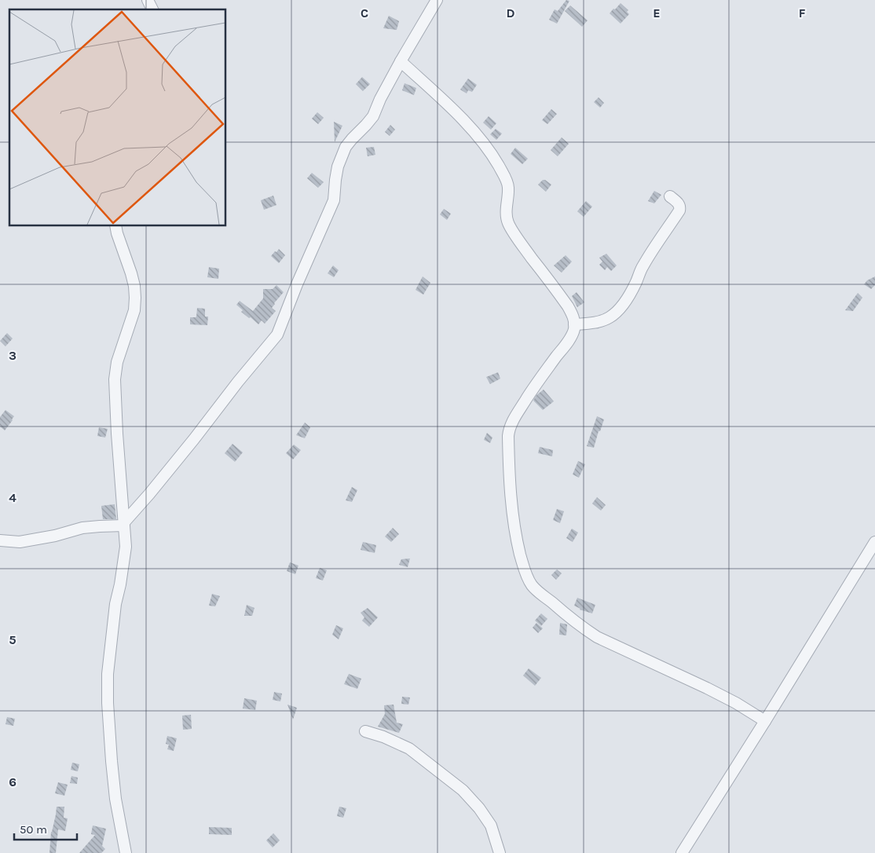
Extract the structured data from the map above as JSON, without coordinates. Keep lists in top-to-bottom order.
{
  "scale_bar": "50 m",
  "grid": {
    "columns": [
      "C",
      "D",
      "E",
      "F"
    ],
    "rows": [
      "3",
      "4",
      "5",
      "6"
    ]
  }
}
